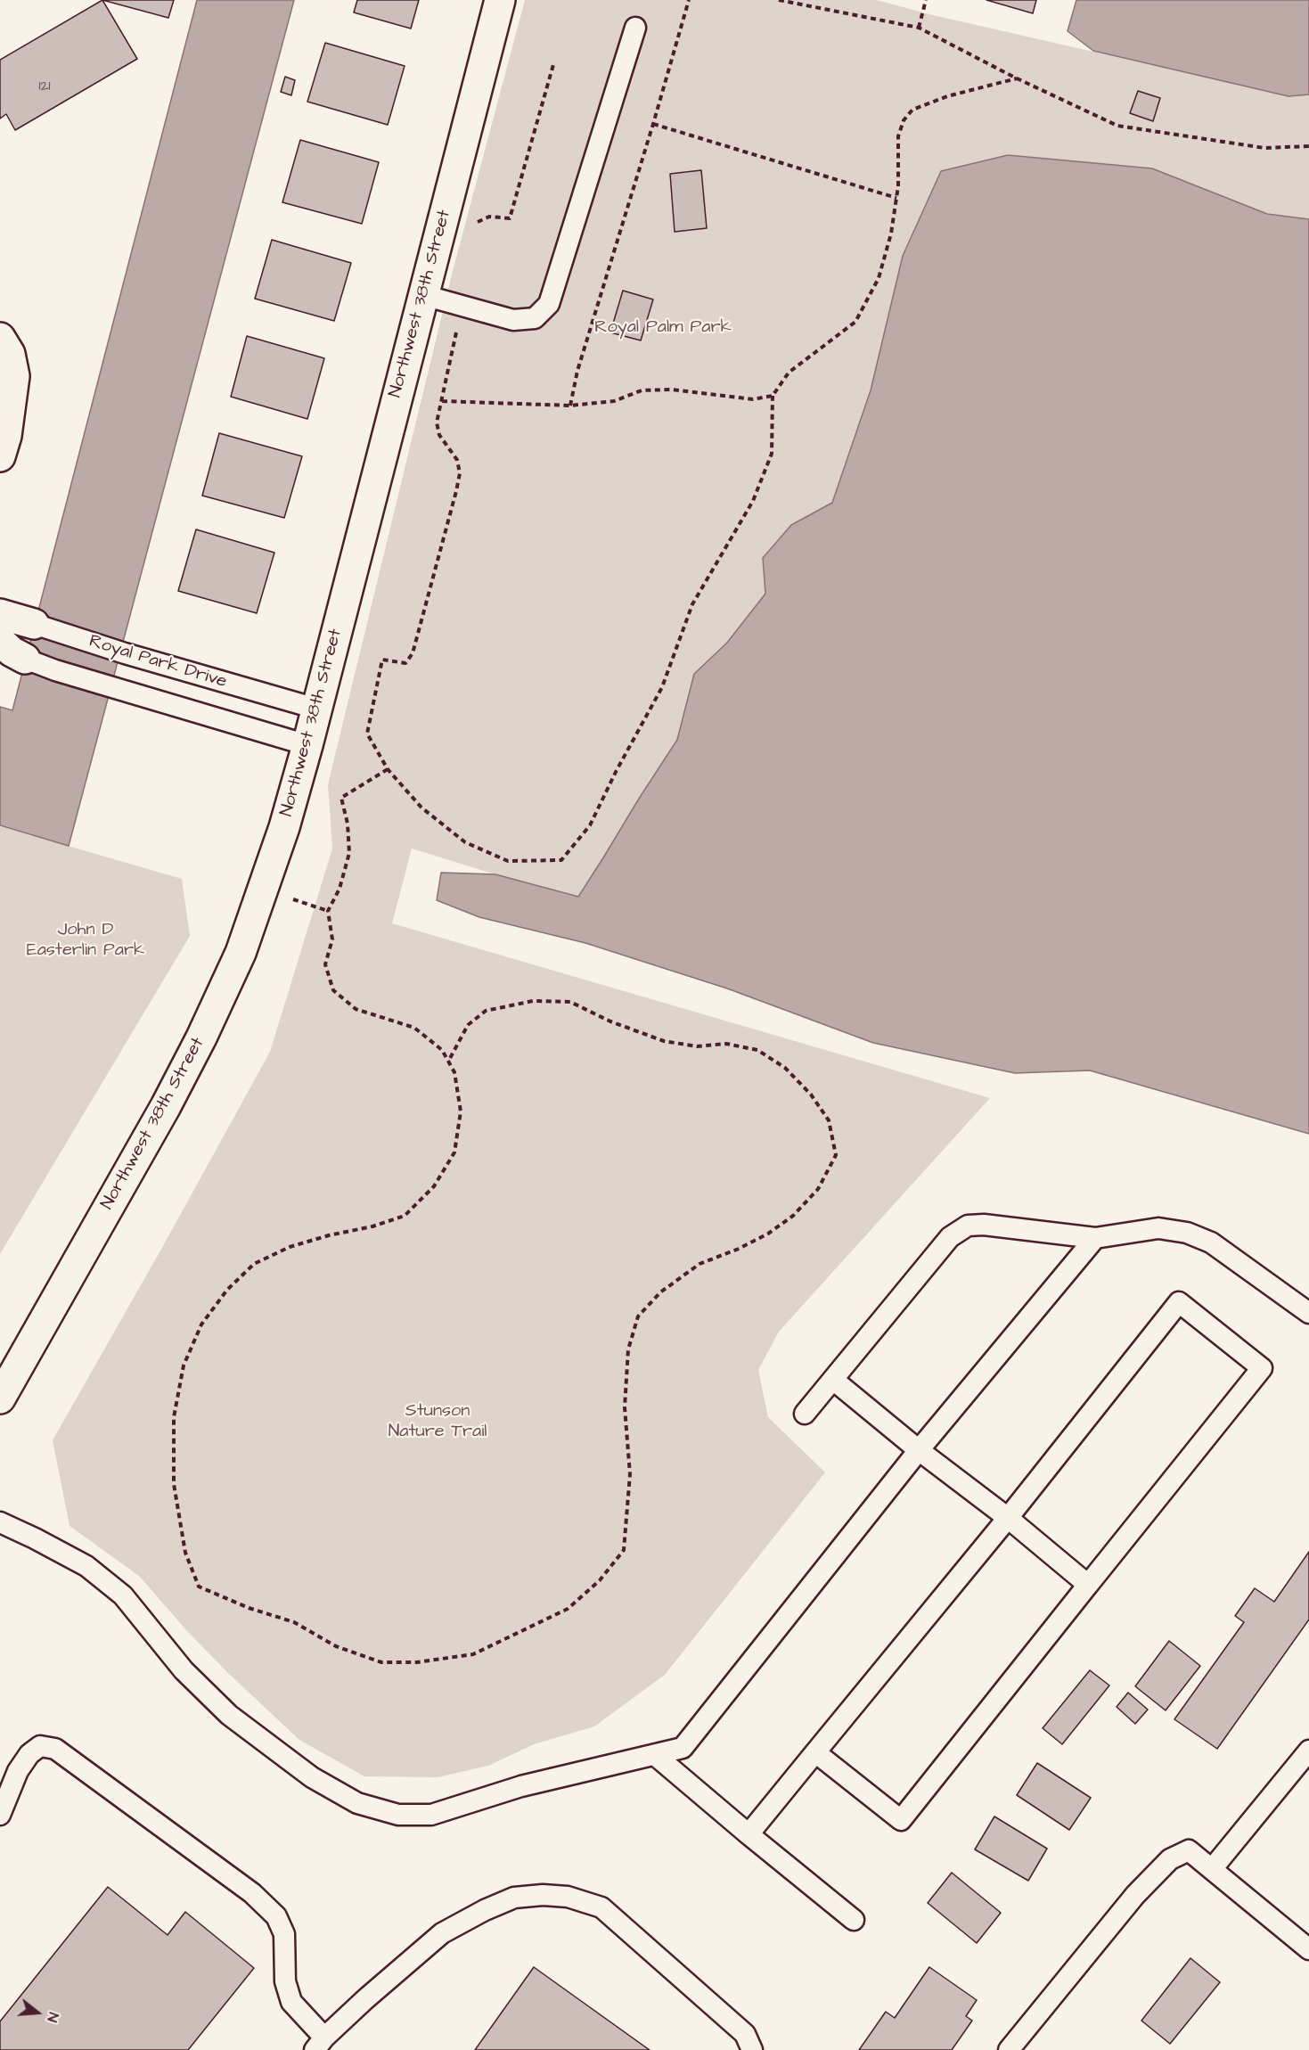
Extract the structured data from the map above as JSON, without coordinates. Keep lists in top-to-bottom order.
{
  "streets": {
    "street": ["Northwest 38th Street", "Royal Park Drive"]
  },
  "crossings": [
    ["Northwest 38th Street", "Royal Park Drive"]
  ],
  "parks": ["Royal Palm Park", "John D Easterlin Park", "Stunson Nature Trail"],
  "house_numbers": ["121"],
  "north": "right"
}
